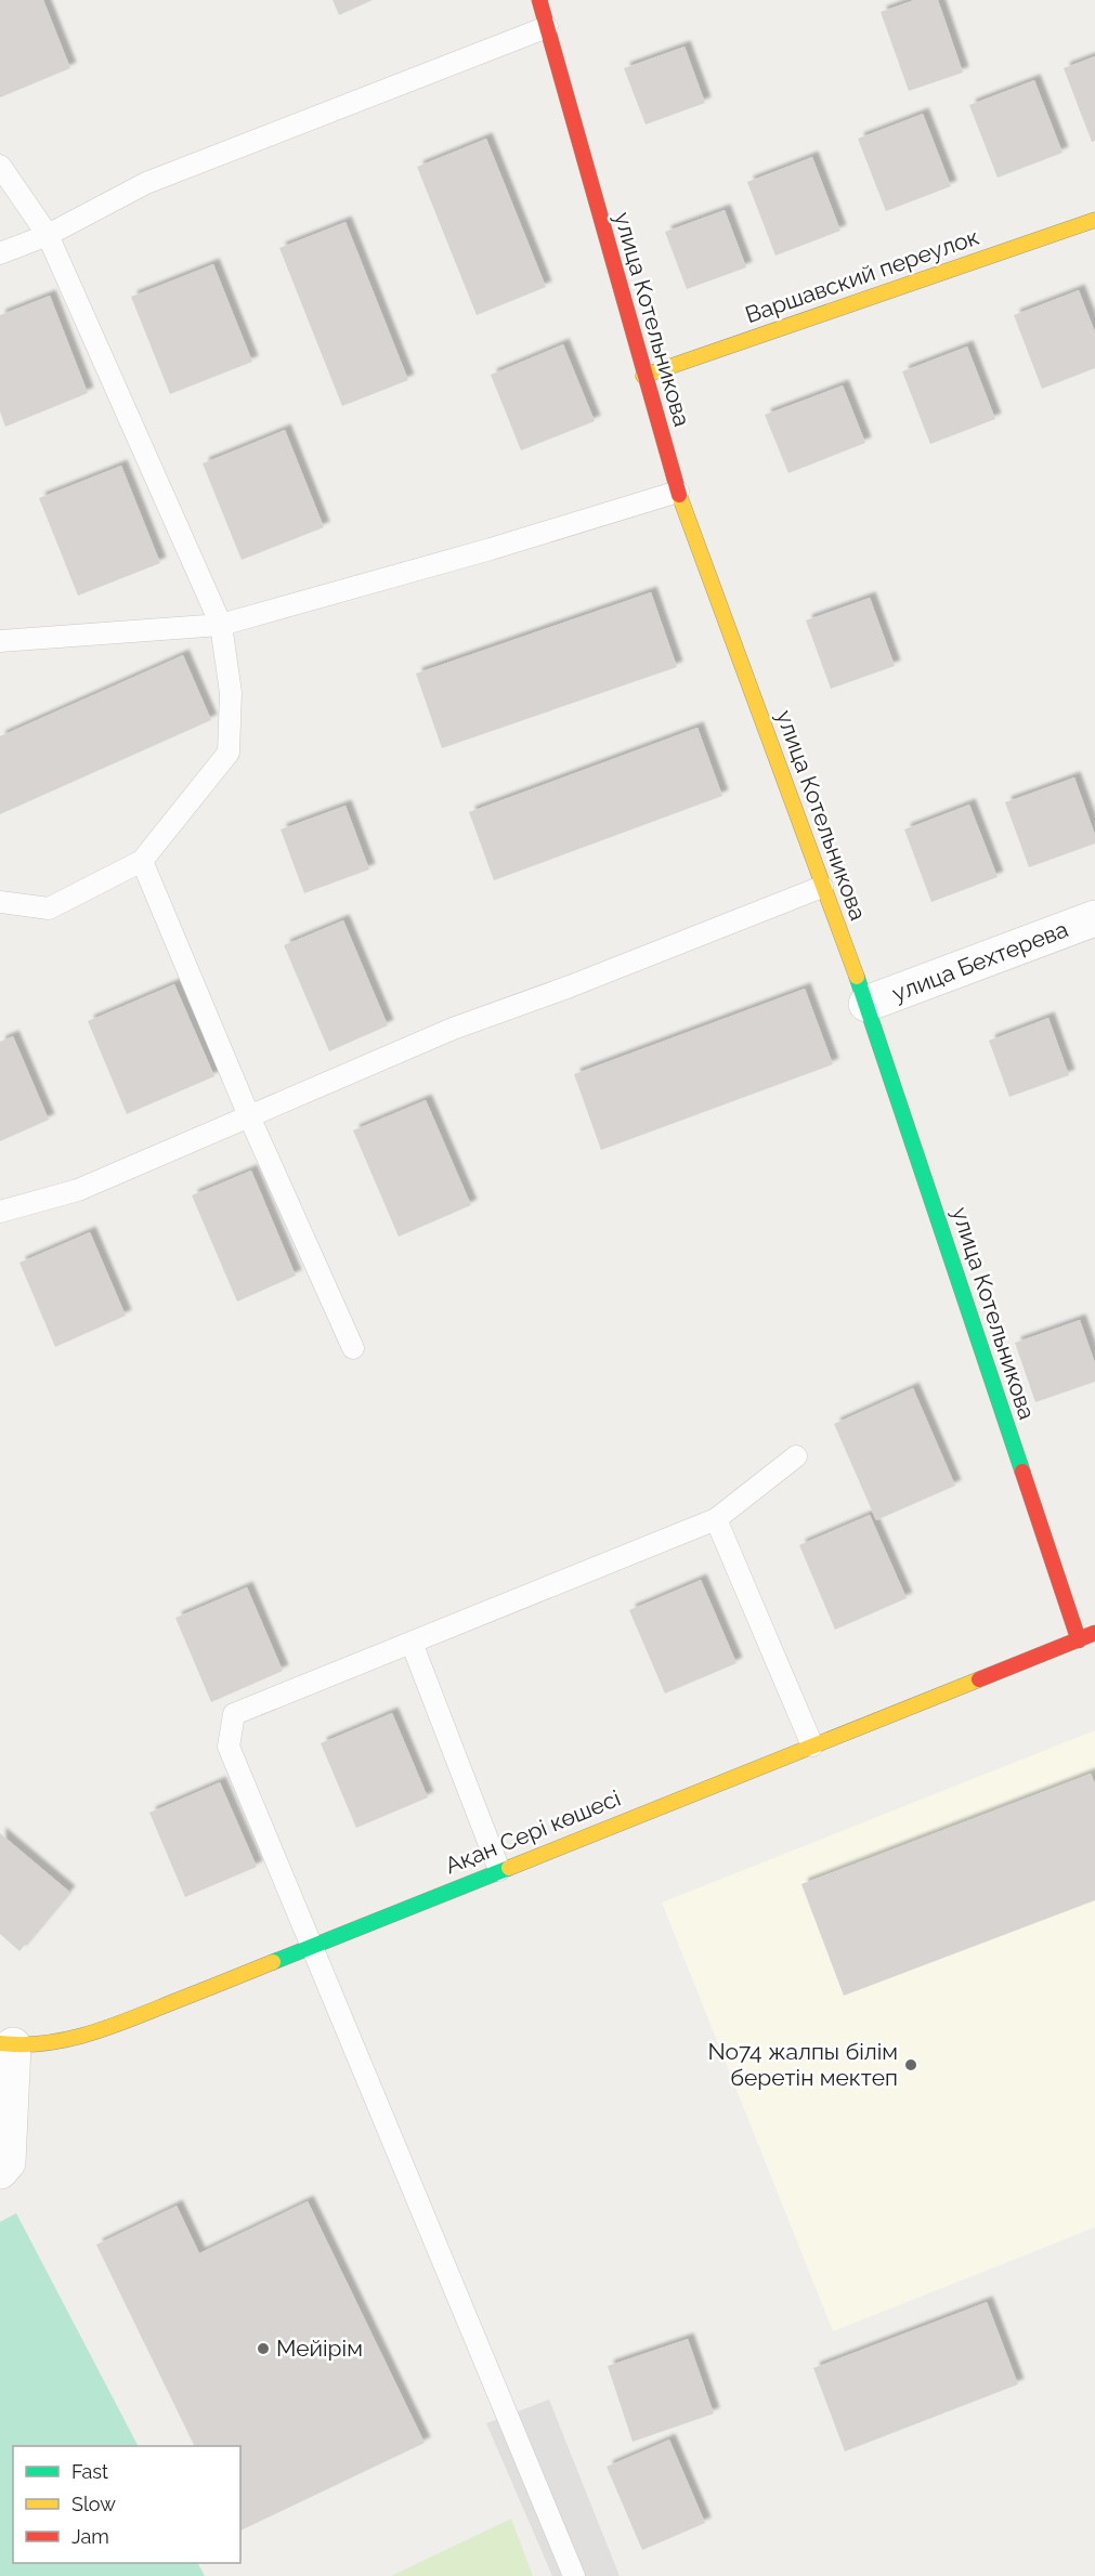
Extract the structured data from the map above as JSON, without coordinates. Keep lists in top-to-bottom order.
{
  "streets": {
    "street": [
      "Варшавский переулок",
      "улица Котельникова",
      "улица Бехтерева",
      "Ақан Сері көшесі"
    ]
  },
  "crossings": [
    ["Варшавский переулок", "улица Котельникова"],
    ["улица Котельникова", "улица Бехтерева"],
    ["улица Котельникова", "Ақан Сері көшесі"]
  ],
  "places": ["No74 жалпы білім беретін мектеп", "Мейiрiм"],
  "legend": ["Fast", "Slow", "Jam"]
}
